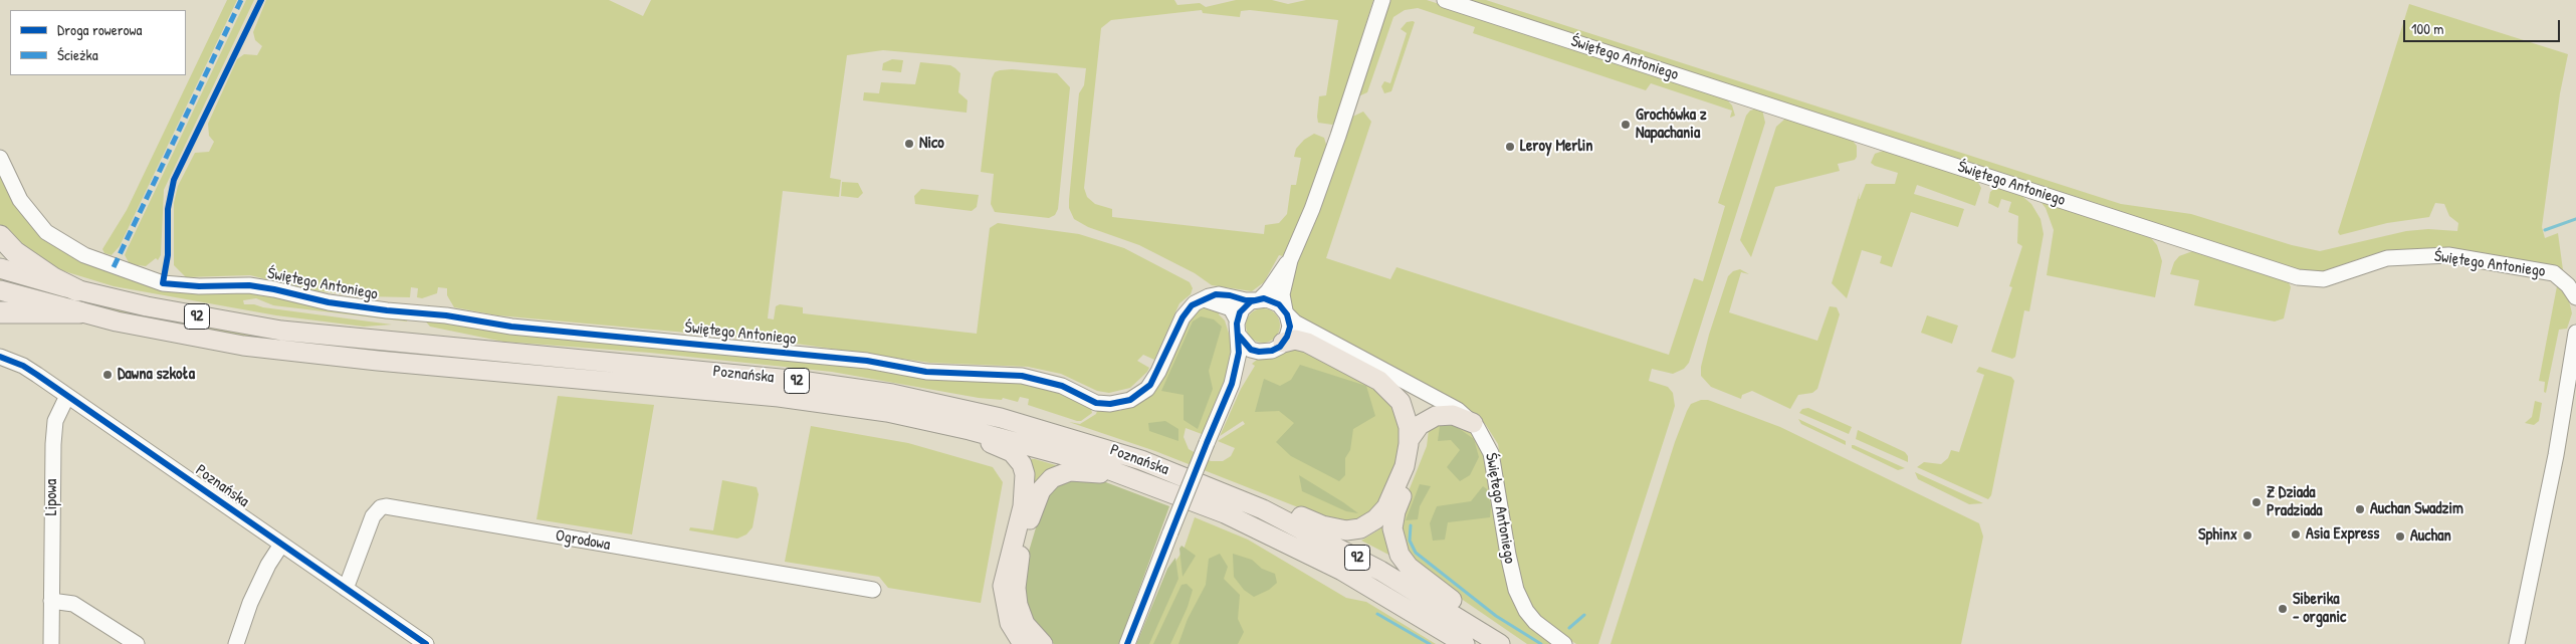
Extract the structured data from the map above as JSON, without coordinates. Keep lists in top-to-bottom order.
{
  "streets": {
    "main road": ["92", "Poznańska"],
    "street": ["Świętego Antoniego", "Lipowa", "Ogrodowa"]
  },
  "crossings": [
    ["Poznańska", "Lipowa"],
    ["Poznańska", "Ogrodowa"]
  ],
  "places": [
    "Grochówka z Napachania",
    "Nico",
    "Leroy Merlin",
    "Dawna szkoła",
    "Z Dziada Pradziada",
    "Auchan Swadzim",
    "Asia Express",
    "Sphinx",
    "Auchan",
    "Siberika - organic"
  ],
  "legend": ["Droga rowerowa", "Ścieżka"],
  "scale_bar": "100 m"
}
